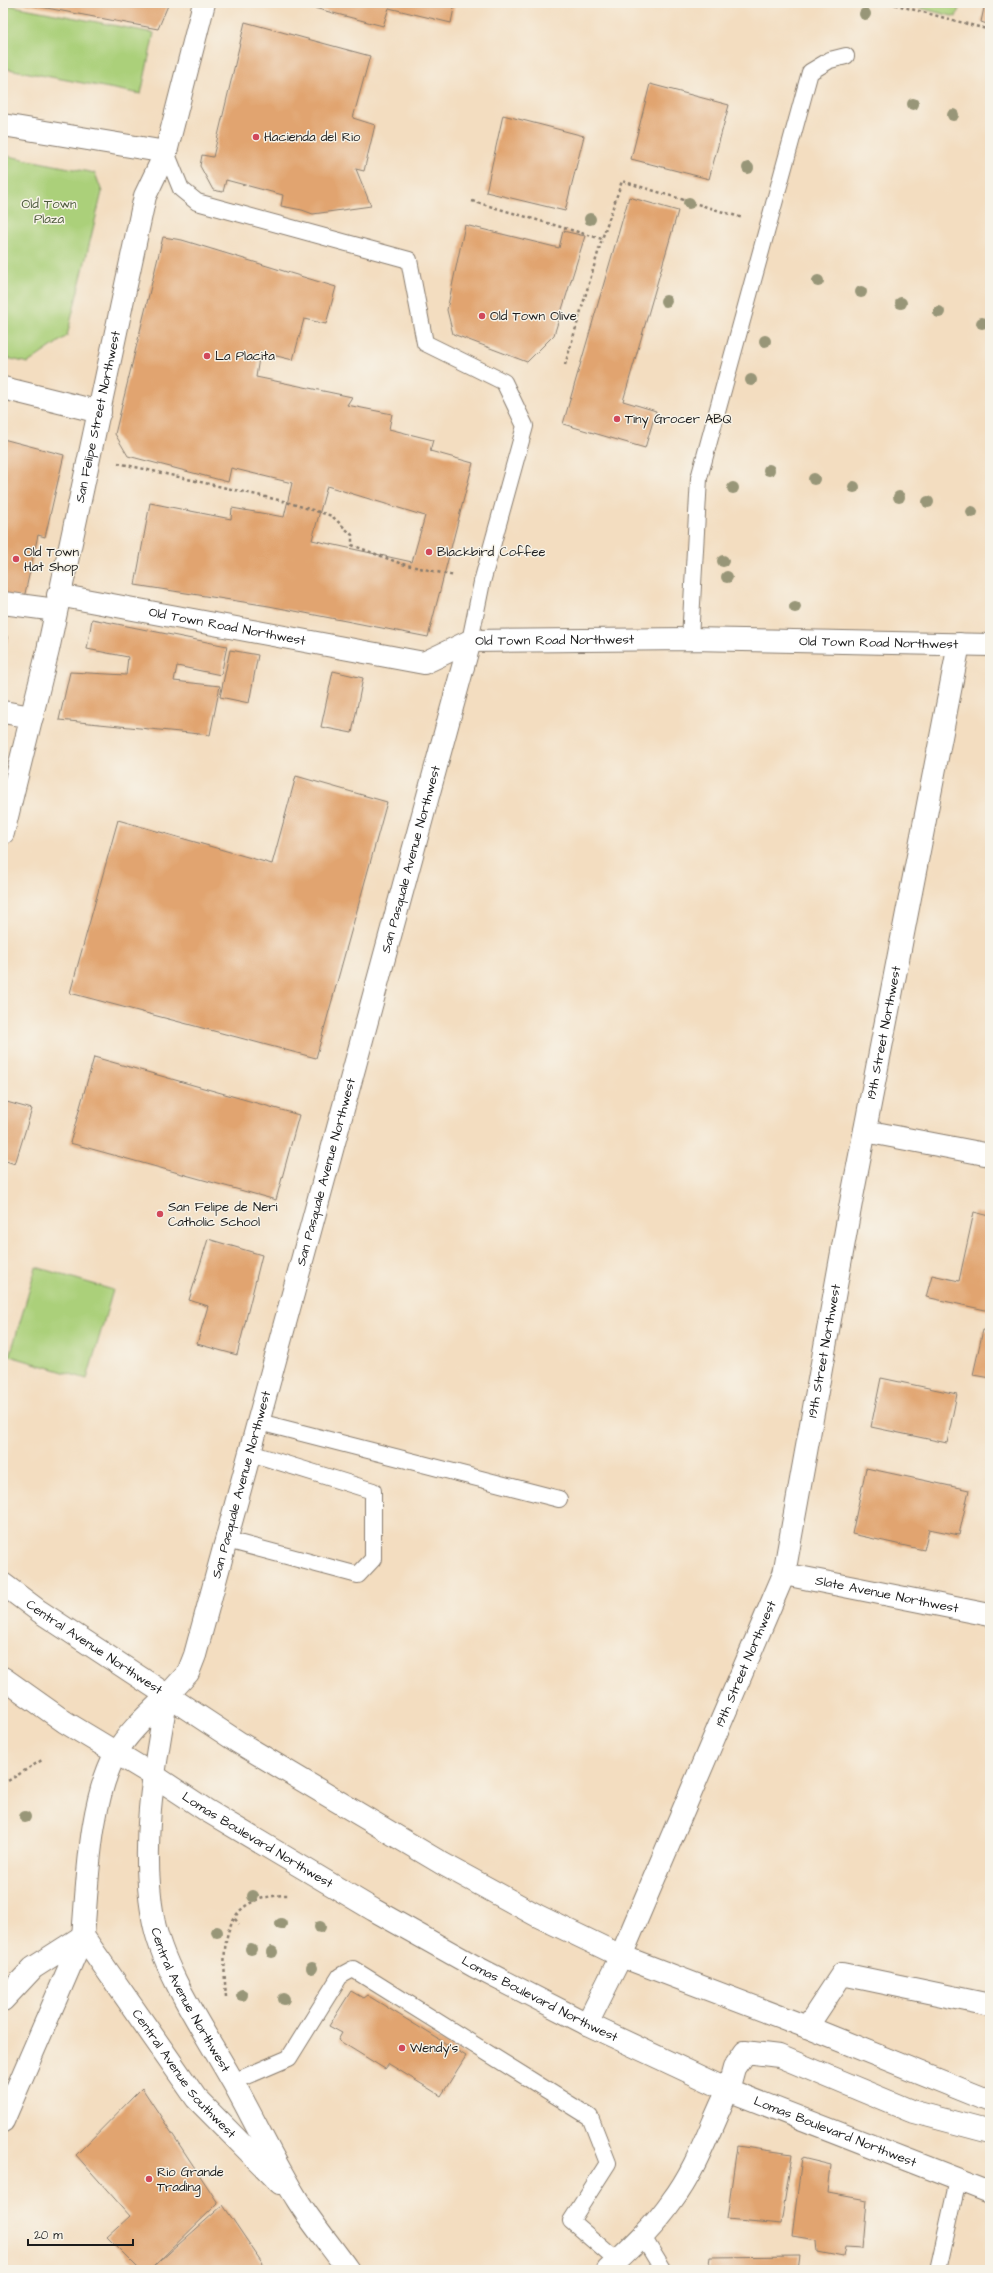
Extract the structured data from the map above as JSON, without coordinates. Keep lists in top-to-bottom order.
{
  "streets": {
    "street": [
      "San Felipe Street Northwest",
      "Old Town Road Northwest",
      "San Pasquale Avenue Northwest",
      "19th Street Northwest",
      "Slate Avenue Northwest",
      "Central Avenue Northwest",
      "Lomas Boulevard Northwest",
      "Central Avenue Southwest"
    ]
  },
  "crossings": [
    ["San Felipe Street Northwest", "Old Town Road Northwest"],
    ["Old Town Road Northwest", "San Pasquale Avenue Northwest"],
    ["Old Town Road Northwest", "19th Street Northwest"],
    ["San Pasquale Avenue Northwest", "Central Avenue Northwest"],
    ["19th Street Northwest", "Slate Avenue Northwest"],
    ["19th Street Northwest", "Lomas Boulevard Northwest"],
    ["Central Avenue Northwest", "Lomas Boulevard Northwest"],
    ["Central Avenue Northwest", "Central Avenue Southwest"]
  ],
  "parks": ["Old Town Plaza"],
  "places": [
    "Hacienda del Rio",
    "Old Town Olive",
    "La Placita",
    "Tiny Grocer ABQ",
    "Blackbird Coffee",
    "Old Town Hat Shop",
    "San Felipe de Neri Catholic School",
    "Wendy's",
    "Rio Grande Trading"
  ],
  "scale_bar": "20 m"
}
